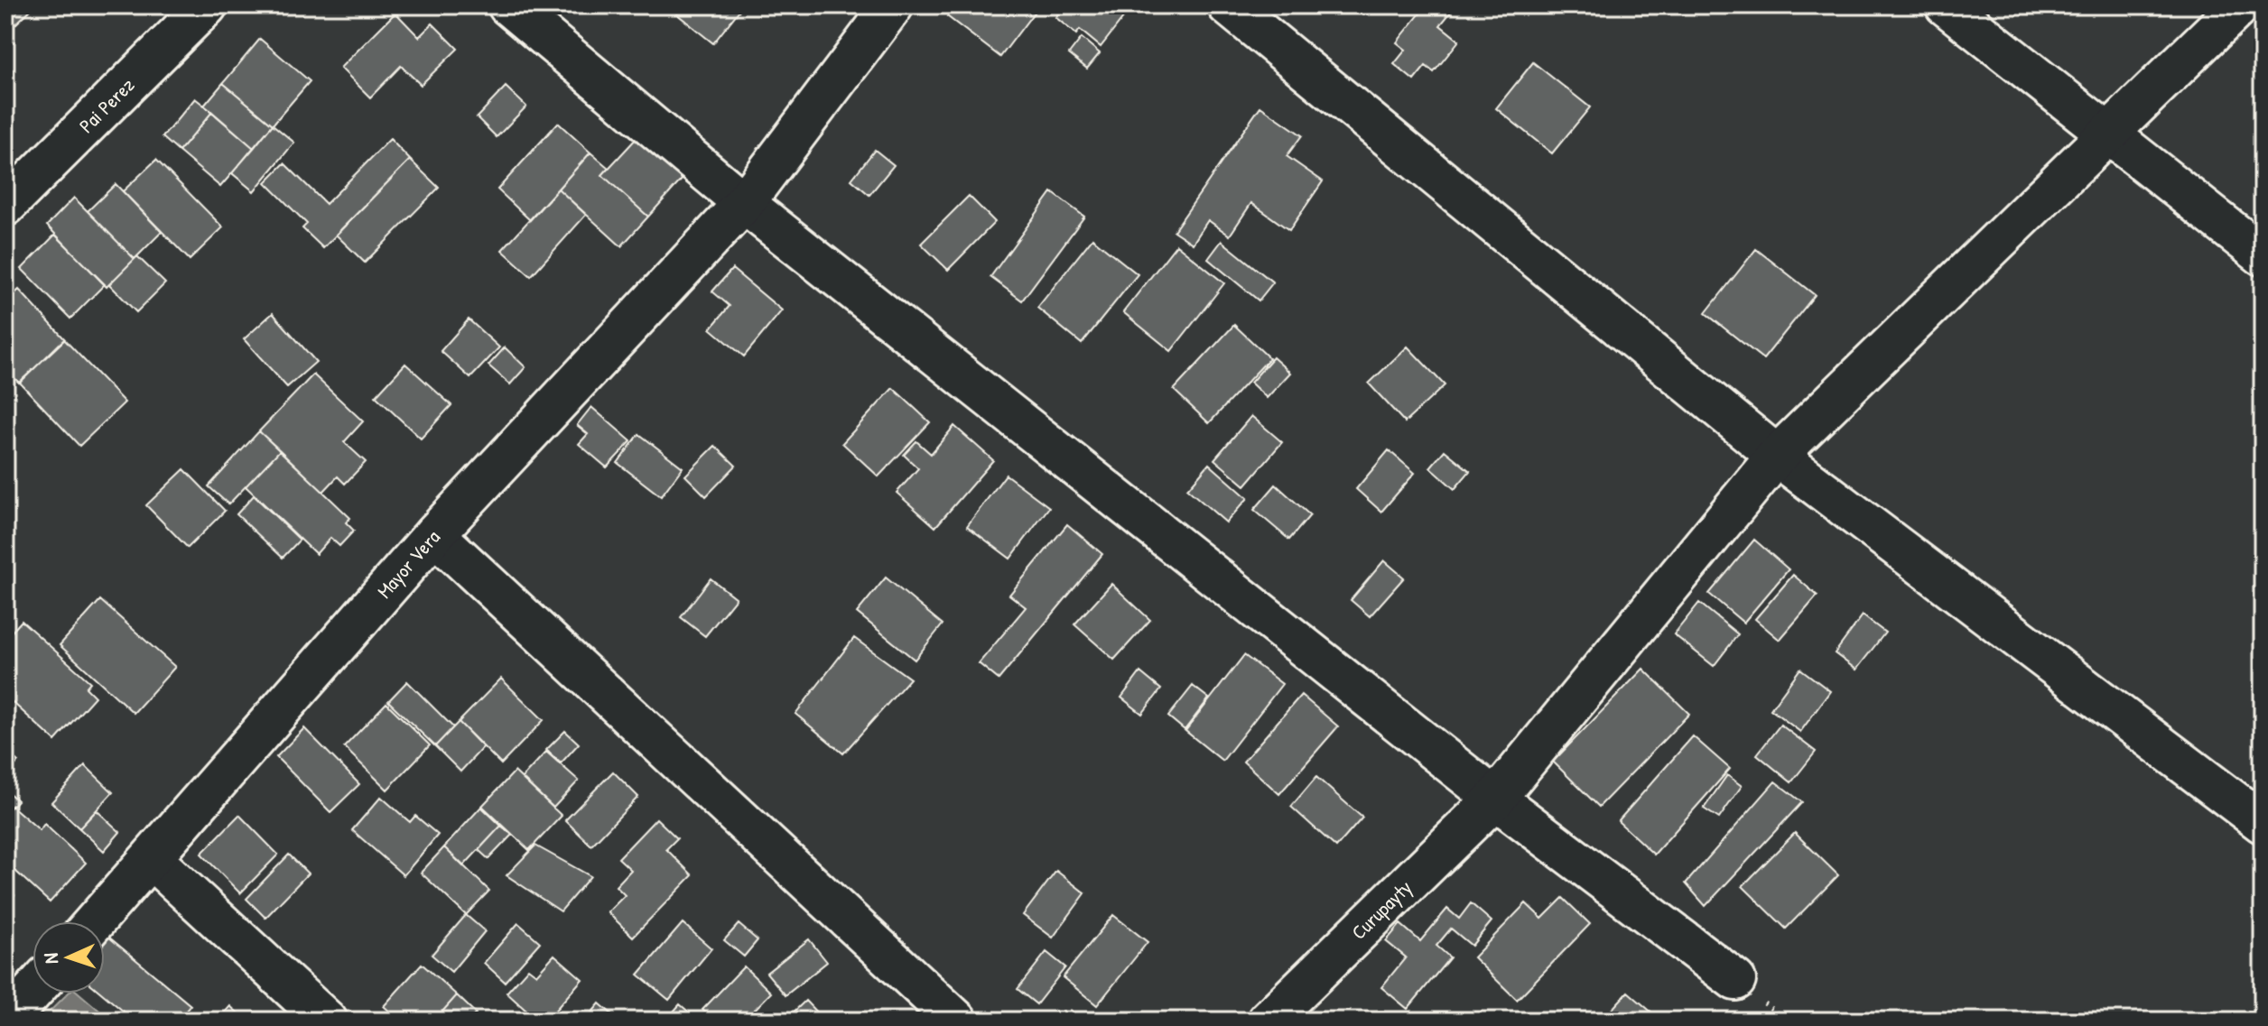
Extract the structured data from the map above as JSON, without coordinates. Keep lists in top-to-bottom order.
{
  "streets": {
    "street": ["Pai Perez", "Mayor Vera", "Curupayty"]
  },
  "north": "left"
}
